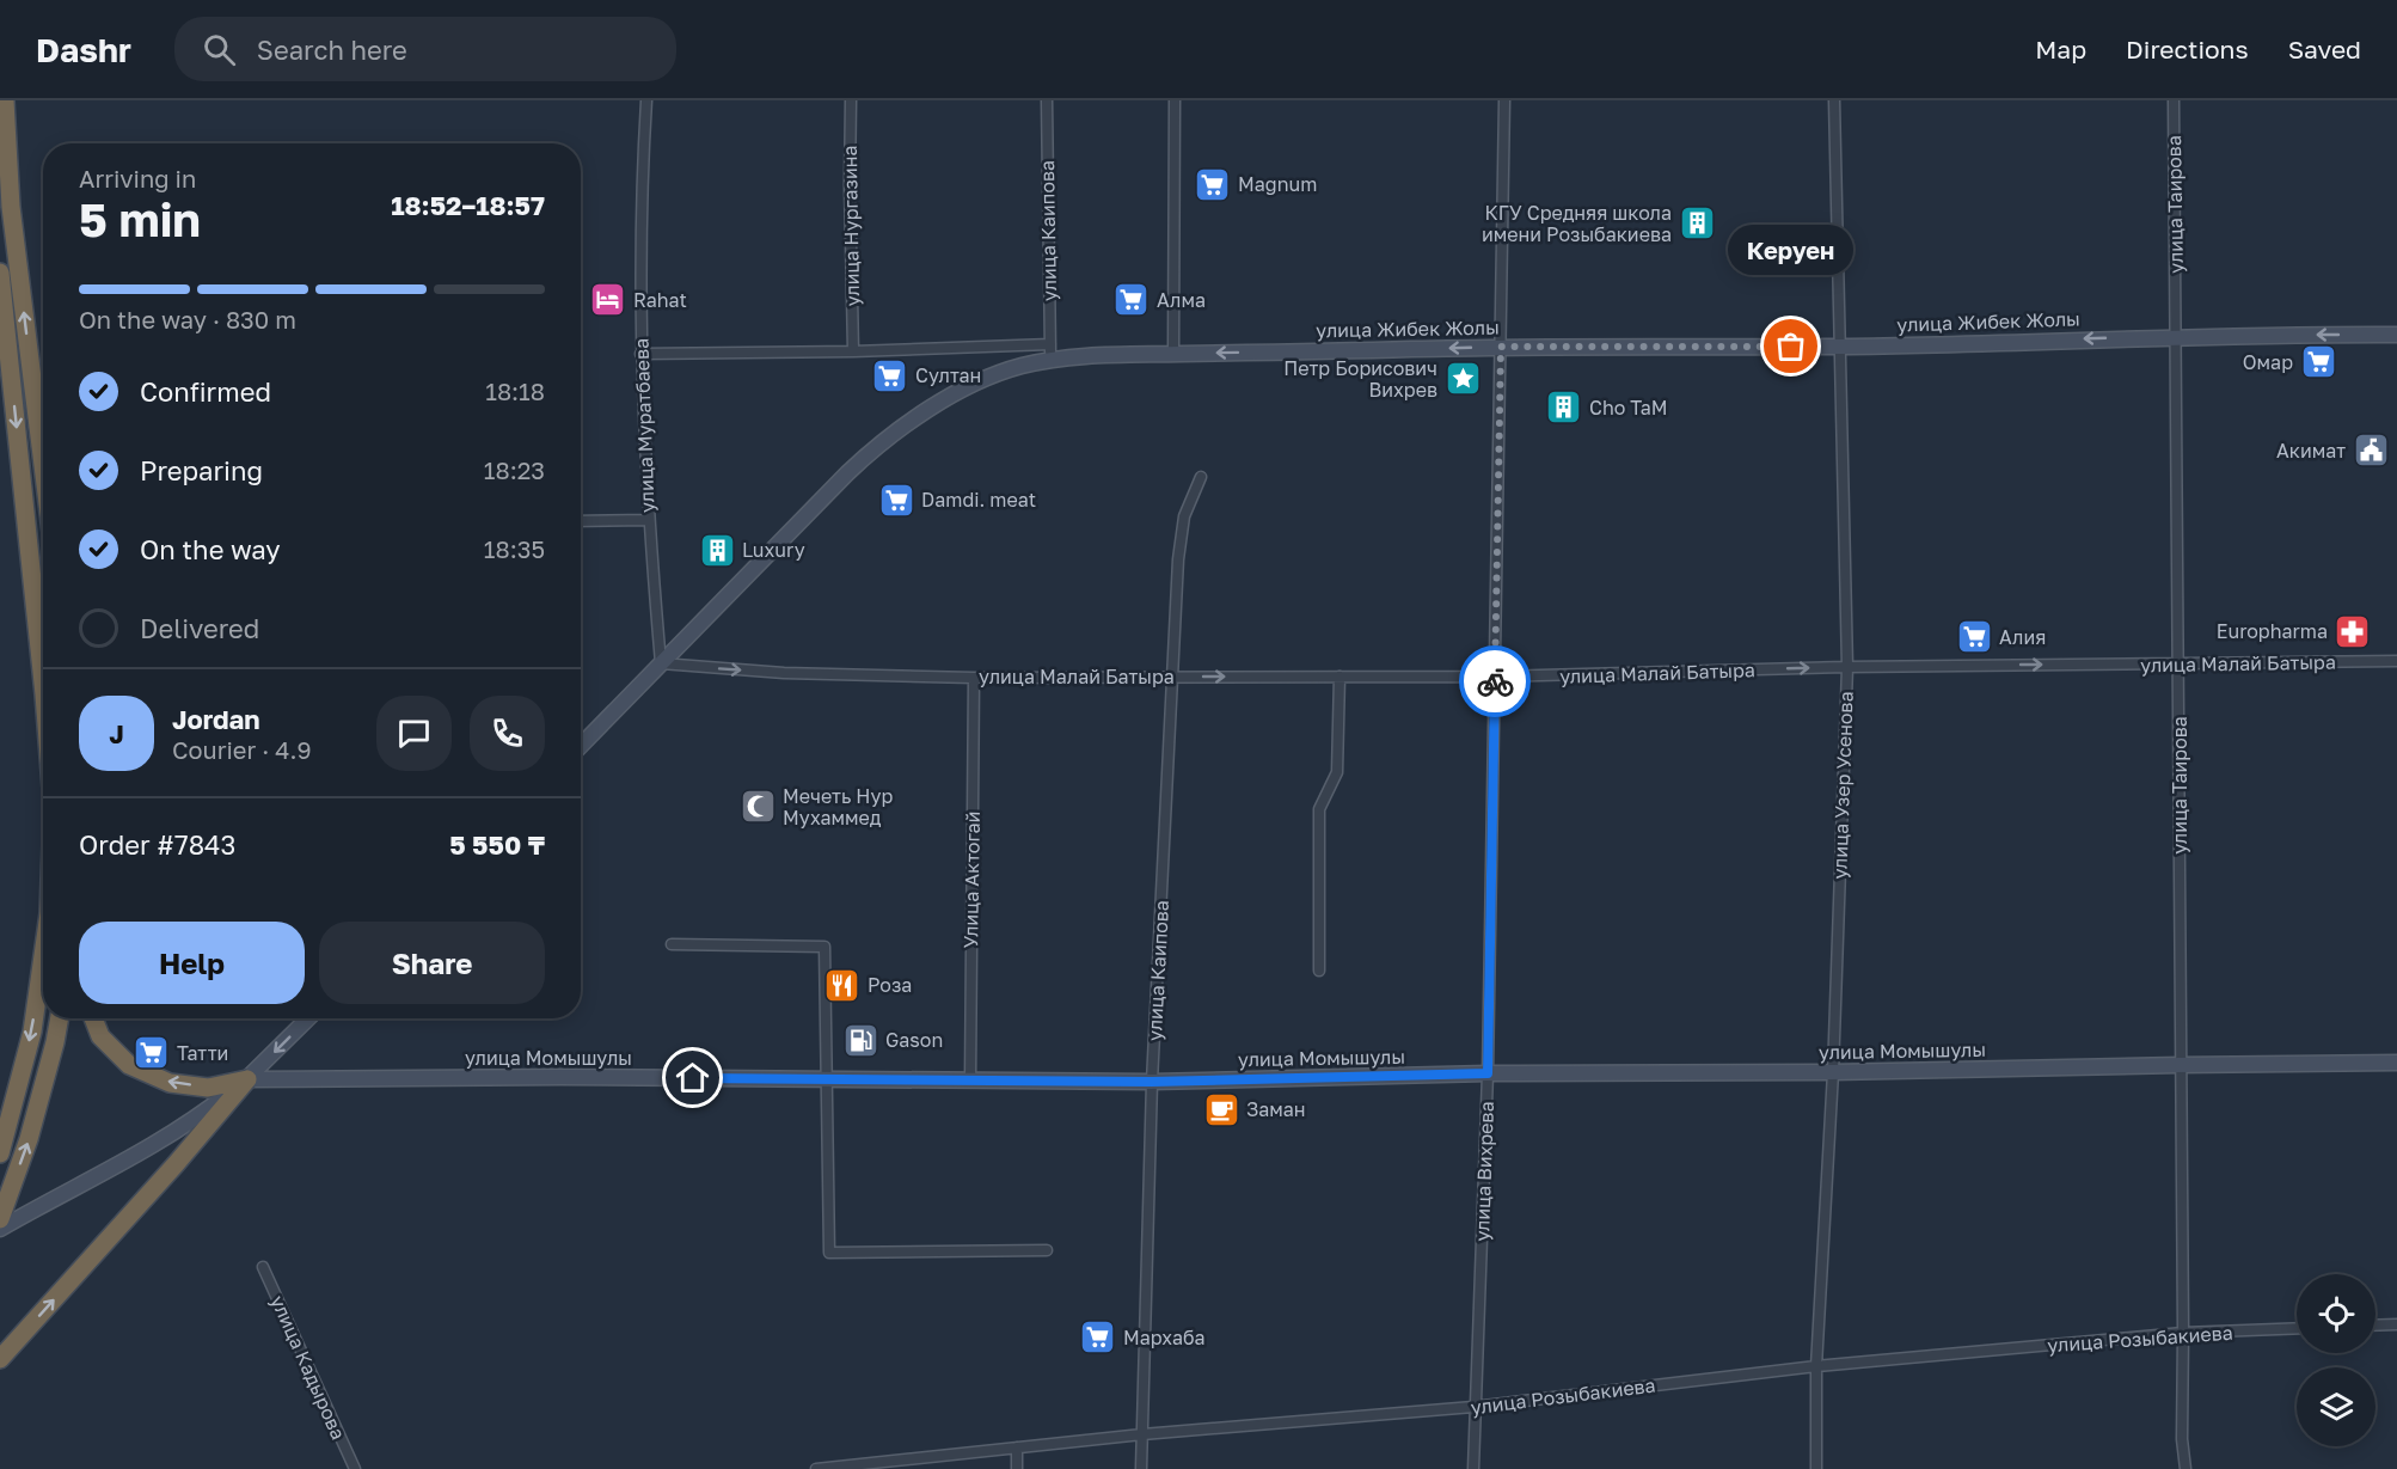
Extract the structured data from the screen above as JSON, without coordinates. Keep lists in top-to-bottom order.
{
  "streets": {
    "main road": ["улица Жибек Жолы", "улица Момышулы"],
    "street": [
      "улица Таирова",
      "улица Нургазина",
      "улица Каипова",
      "улица Муратбаева",
      "улица Малай Батыра",
      "улица Узер Усенова",
      "Улица Актогай",
      "улица Вихрева",
      "улица Розыбакиева",
      "улица Кадырова"
    ]
  },
  "crossings": [
    ["улица Таирова", "улица Жибек Жолы"],
    ["улица Таирова", "улица Малай Батыра"],
    ["улица Таирова", "улица Момышулы"],
    ["улица Таирова", "улица Розыбакиева"],
    ["улица Каипова", "улица Жибек Жолы"],
    ["улица Каипова", "улица Малай Батыра"],
    ["улица Каипова", "улица Момышулы"],
    ["улица Каипова", "улица Розыбакиева"],
    ["улица Жибек Жолы", "улица Муратбаева"],
    ["улица Жибек Жолы", "улица Малай Батыра"],
    ["улица Жибек Жолы", "улица Узер Усенова"],
    ["улица Жибек Жолы", "улица Вихрева"],
    ["улица Муратбаева", "улица Малай Батыра"],
    ["улица Малай Батыра", "улица Узер Усенова"],
    ["улица Малай Батыра", "Улица Актогай"],
    ["улица Малай Батыра", "улица Вихрева"],
    ["улица Узер Усенова", "улица Момышулы"],
    ["улица Узер Усенова", "улица Розыбакиева"],
    ["Улица Актогай", "улица Момышулы"],
    ["улица Момышулы", "улица Вихрева"],
    ["улица Вихрева", "улица Розыбакиева"]
  ],
  "one_way": ["улица Жибек Жолы", "улица Малай Батыра"],
  "places": {
    "supermarket": [
      "Magnum",
      "Алма",
      "Омар",
      "Султан",
      "Damdi. meat",
      "Алия",
      "Татти",
      "Мархаба"
    ],
    "building": ["КГУ Средняя школа имени Розыбакиева", "Cho TaM", "Luxury"],
    "hotel": ["Rahat"],
    "other": ["Керуен"],
    "place": ["Петр Борисович Вихрев"],
    "public building": ["Акимат"],
    "pharmacy": ["Europharma"],
    "mosque": ["Мечеть Нур Мухаммед"],
    "restaurant": ["Роза"],
    "fuel station": ["Gason"],
    "cafe": ["Заман"]
  },
  "page": {
    "header": "Dashr",
    "search": "Search here",
    "nav": ["Map", "Directions", "Saved"],
    "heading": ["5 min", "Arriving in", "18:52–18:57"],
    "panel": [
      "Jordan",
      "Courier · 4.9",
      "Order #7843",
      "5 550 ₸"
    ],
    "bubble": "Керуен",
    "bar": "On the way · 830 m",
    "list": [
      ["Confirmed", "18:18"],
      ["Preparing", "18:23"],
      ["On the way", "18:35"],
      "Delivered"
    ],
    "round": "J",
    "buttons": ["Help", "Share"]
  }
}
